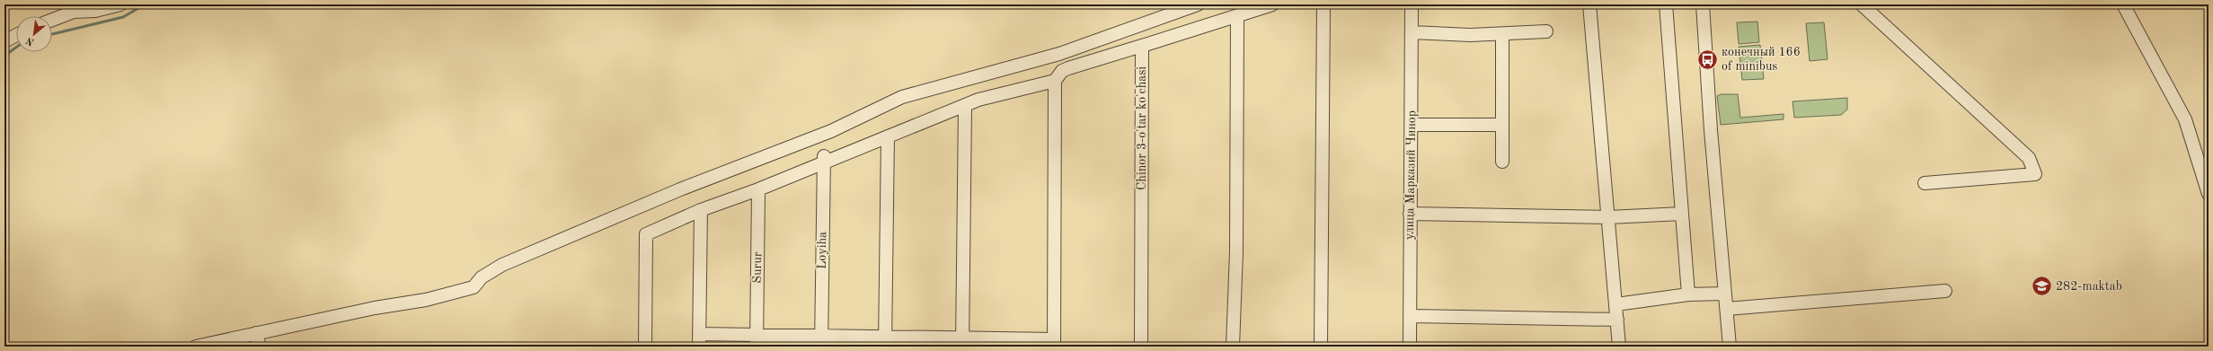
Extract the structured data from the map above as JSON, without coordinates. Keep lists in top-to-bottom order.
{
  "streets": {
    "street": [
      "Chinor 3-o'tar ko'chasi",
      "улица Марказий Чинор",
      "Loyiha",
      "Surur"
    ]
  },
  "places": {
    "bus stop": ["конечный 166 of minibus"],
    "school or university": ["282-maktab"]
  },
  "north": "bottom left"
}
